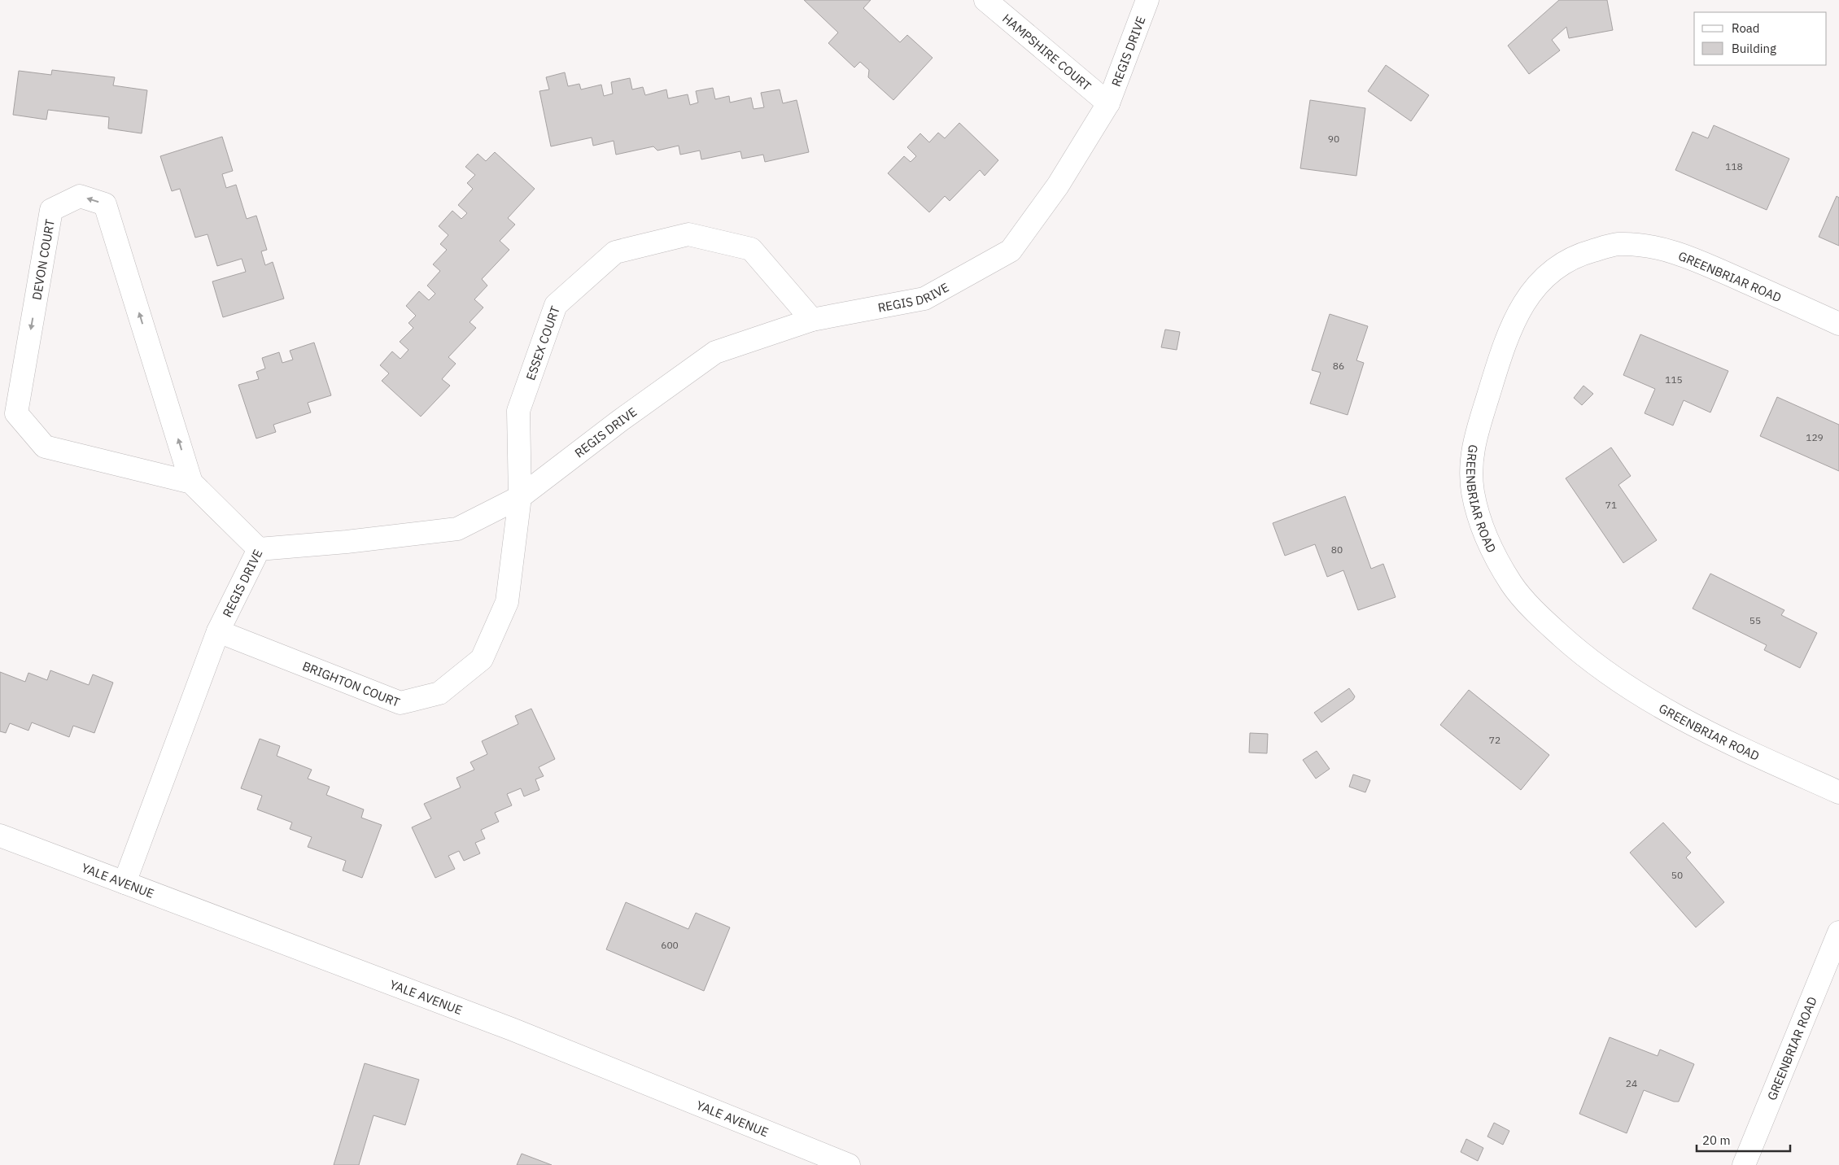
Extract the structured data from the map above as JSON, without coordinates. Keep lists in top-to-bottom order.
{
  "streets": {
    "street": [
      "REGIS DRIVE",
      "HAMPSHIRE COURT",
      "DEVON COURT",
      "GREENBRIAR ROAD",
      "ESSEX COURT",
      "BRIGHTON COURT",
      "YALE AVENUE"
    ]
  },
  "crossings": [
    ["REGIS DRIVE", "HAMPSHIRE COURT"],
    ["REGIS DRIVE", "DEVON COURT"],
    ["REGIS DRIVE", "ESSEX COURT"],
    ["REGIS DRIVE", "BRIGHTON COURT"],
    ["REGIS DRIVE", "YALE AVENUE"],
    ["ESSEX COURT", "BRIGHTON COURT"]
  ],
  "house_numbers": [
    "90",
    "118",
    "86",
    "115",
    "129",
    "71",
    "80",
    "55",
    "72",
    "50",
    "600",
    "24"
  ],
  "legend": ["Road", "Building"],
  "scale_bar": "20 m"
}
